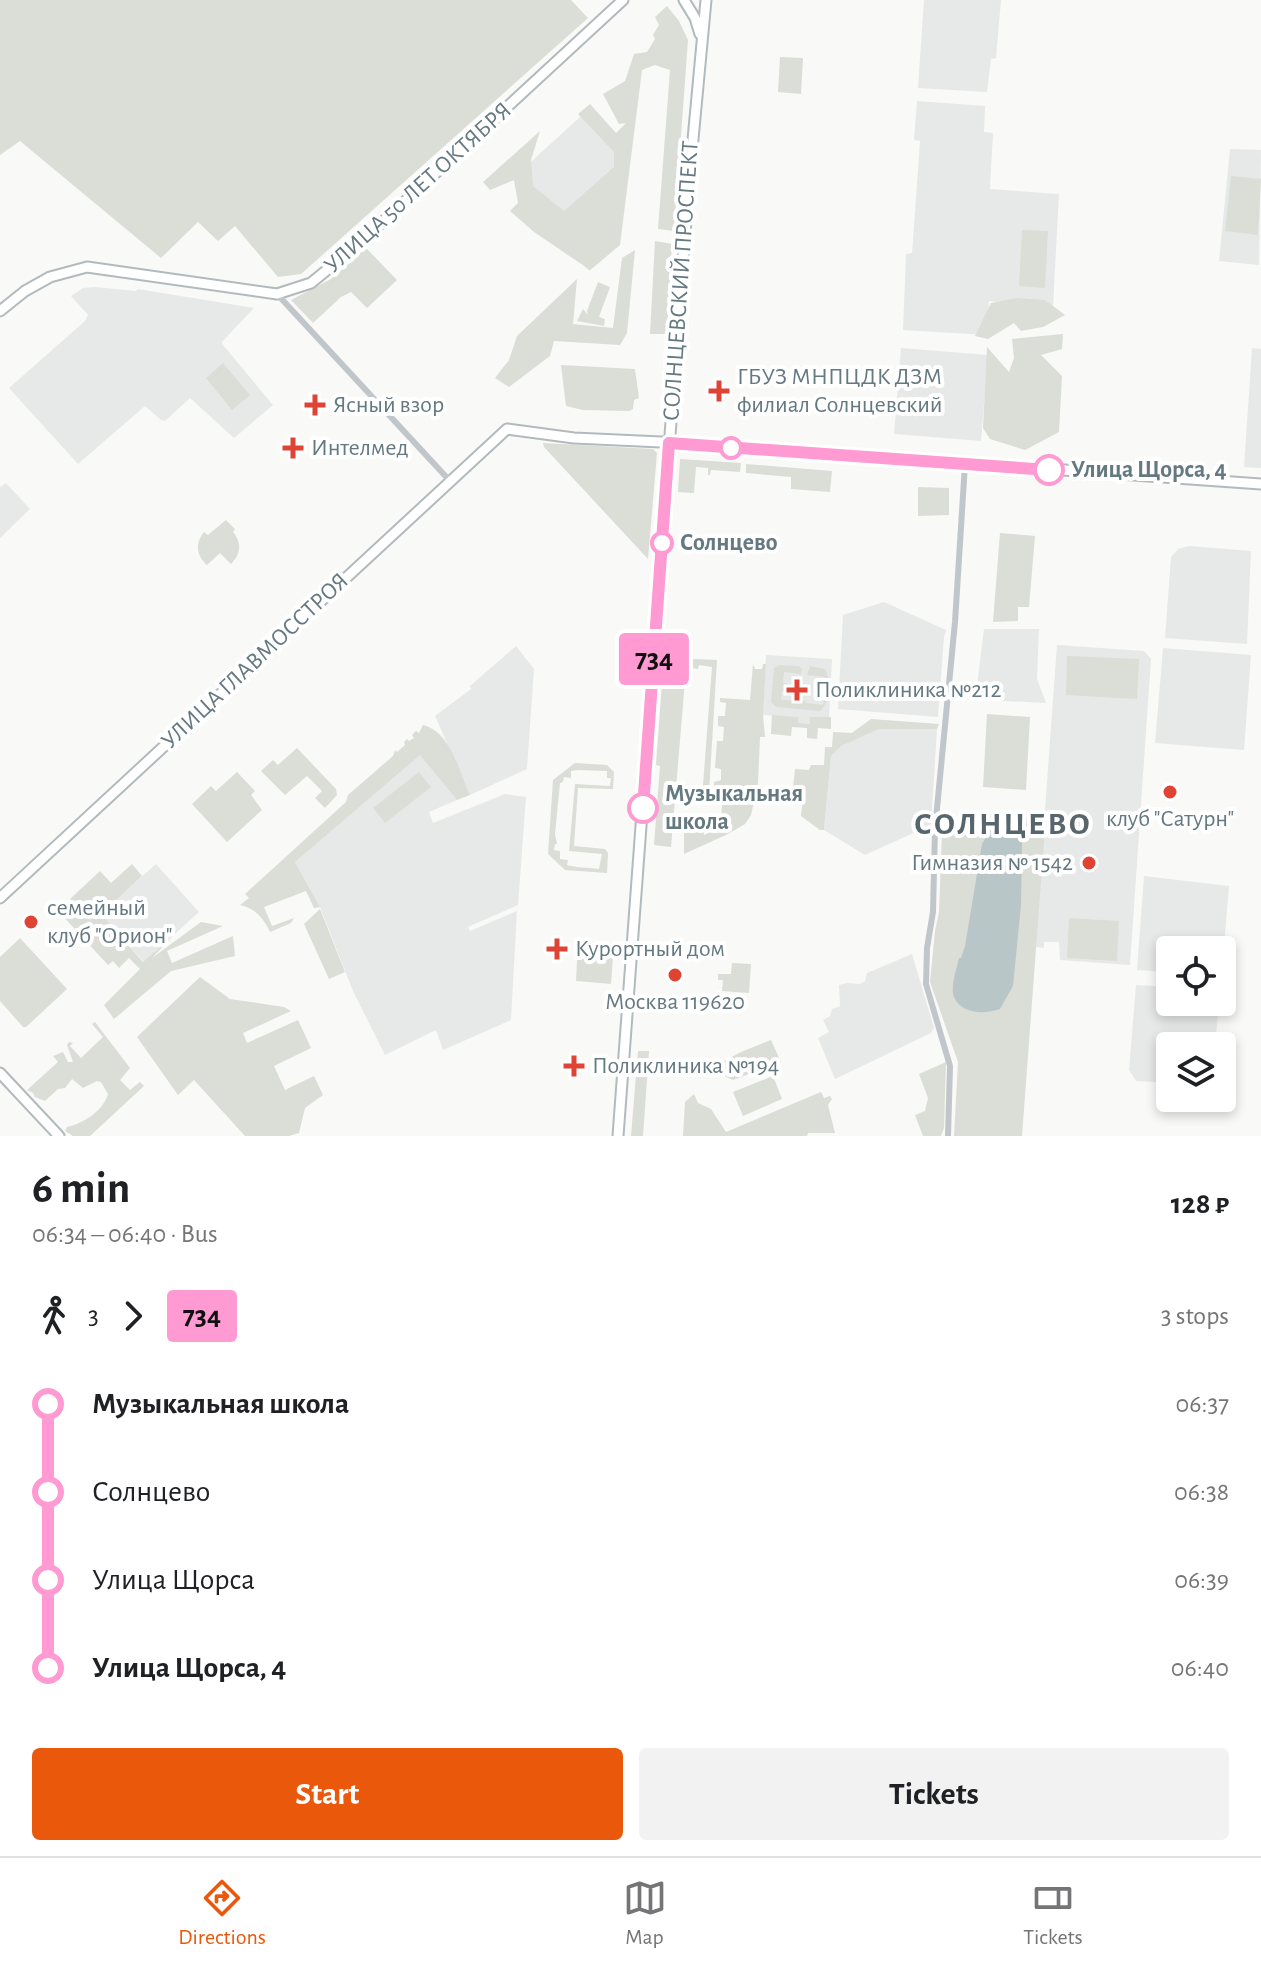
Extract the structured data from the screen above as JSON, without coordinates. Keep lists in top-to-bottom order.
{
  "streets": {
    "street": ["УЛИЦА 50 ЛЕТ ОКТЯБРЯ", "СОЛНЦЕВСКИЙ ПРОСПЕКТ", "УЛИЦА ГЛАВМОССТРОЯ"]
  },
  "crossings": [
    ["СОЛНЦЕВСКИЙ ПРОСПЕКТ", "УЛИЦА ГЛАВМОССТРОЯ"]
  ],
  "districts": ["СОЛНЦЕВО"],
  "places": {
    "health": [
      "ГБУЗ МНПЦДК ДЗМ филиал Солнцевский",
      "Ясный взор",
      "Интелмед",
      "Поликлиника №212",
      "Курортный дом",
      "Поликлиника №194"
    ],
    "other": [
      "Улица Щорса, 4",
      "Солнцево",
      "клуб \"Сатурн\"",
      "Музыкальная школа",
      "Гимназия № 1542",
      "семейный клуб \"Орион\"",
      "Москва 119620"
    ]
  },
  "lines": ["bus line 734"],
  "page": {
    "on_map": "734",
    "heading": ["6 min", "06:34 – 06:40 · Bus", "128 ₽"],
    "legs": ["3", "734", "3 stops"],
    "list": [
      {
        "name": "Музыкальная школа",
        "value": "06:37"
      },
      {
        "name": "Солнцево",
        "value": "06:38"
      },
      {
        "name": "Улица Щорса",
        "value": "06:39"
      },
      {
        "name": "Улица Щорса, 4",
        "value": "06:40"
      }
    ],
    "buttons": ["Start", "Tickets"],
    "tabs": ["Directions", "Map", "Tickets"]
  }
}
